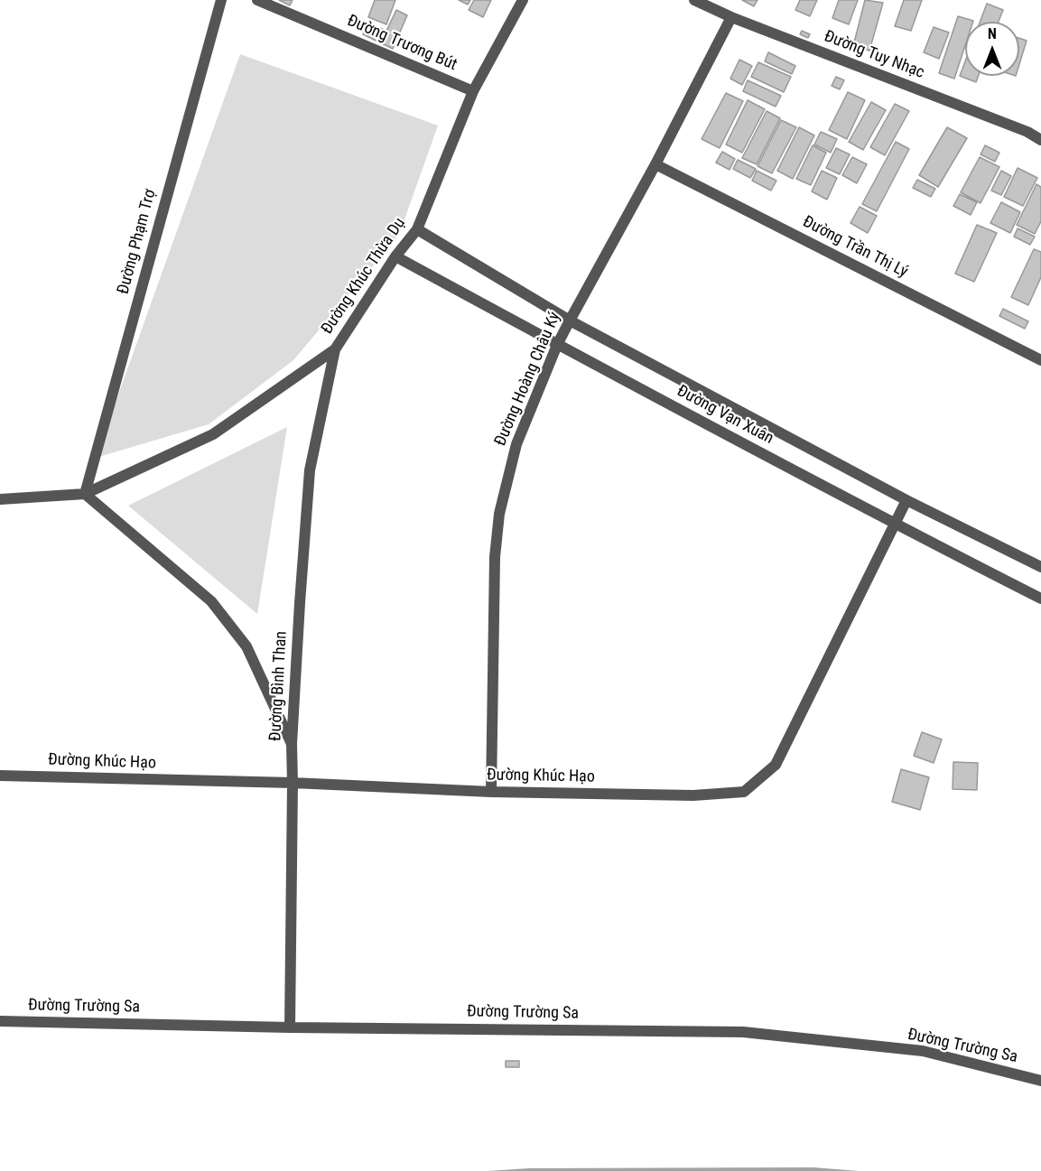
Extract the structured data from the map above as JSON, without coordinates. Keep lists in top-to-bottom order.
{
  "streets": {
    "street": [
      "Đường Trương Bút",
      "Đường Tuy Nhạc",
      "Đường Phạm Trợ",
      "Đường Trần Thị Lý",
      "Đường Khúc Thừa Dụ",
      "Đường Hoàng Châu Ký",
      "Đường Vạn Xuân",
      "Đường Bình Than",
      "Đường Khúc Hạo",
      "Đường Trường Sa"
    ]
  },
  "crossings": [
    ["Đường Trương Bút", "Đường Khúc Thừa Dụ"],
    ["Đường Tuy Nhạc", "Đường Hoàng Châu Ký"],
    ["Đường Phạm Trợ", "Đường Khúc Thừa Dụ"],
    ["Đường Trần Thị Lý", "Đường Hoàng Châu Ký"],
    ["Đường Khúc Thừa Dụ", "Đường Vạn Xuân"],
    ["Đường Khúc Thừa Dụ", "Đường Bình Than"],
    ["Đường Hoàng Châu Ký", "Đường Vạn Xuân"],
    ["Đường Hoàng Châu Ký", "Đường Khúc Hạo"],
    ["Đường Vạn Xuân", "Đường Khúc Hạo"],
    ["Đường Bình Than", "Đường Khúc Hạo"],
    ["Đường Bình Than", "Đường Trường Sa"]
  ],
  "north": "top"
}
